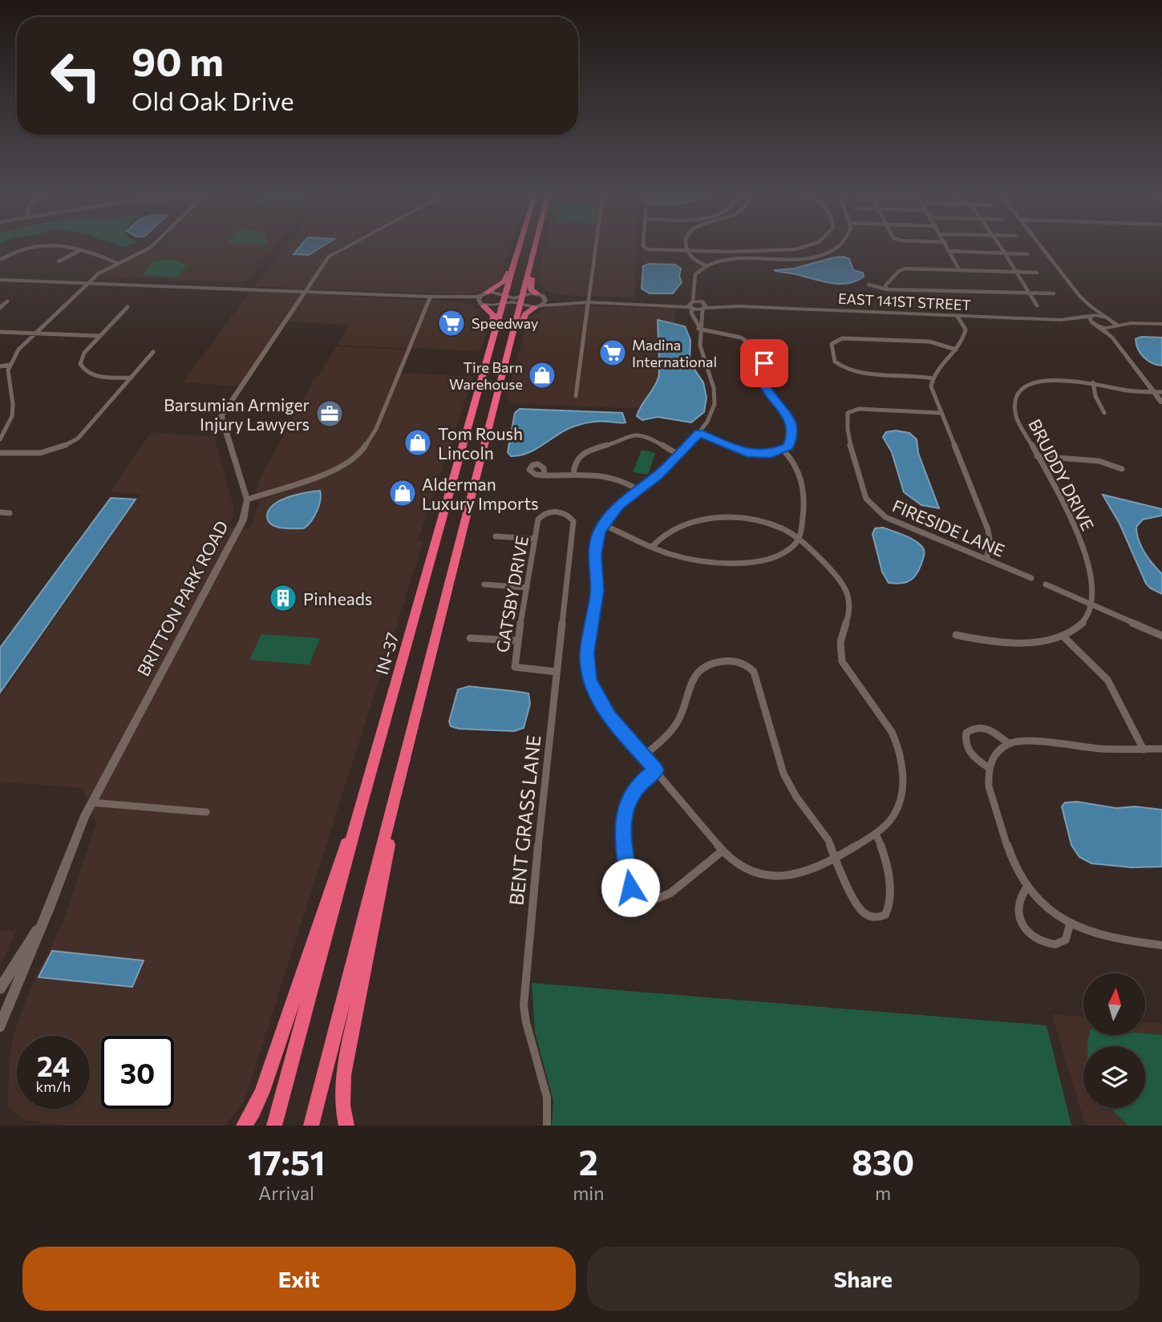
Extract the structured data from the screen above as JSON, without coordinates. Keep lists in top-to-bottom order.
{
  "streets": {
    "highway": ["IN-37"],
    "street": [
      "EAST 141ST STREET",
      "BRUDDY DRIVE",
      "FIRESIDE LANE",
      "GATSBY DRIVE",
      "BRITTON PARK ROAD",
      "BENT GRASS LANE"
    ]
  },
  "crossings": [
    ["GATSBY DRIVE", "BENT GRASS LANE"]
  ],
  "places": {
    "supermarket": ["Speedway", "Madina International"],
    "shop": ["Tire Barn Warehouse", "Tom Roush Lincoln", "Alderman Luxury Imports"],
    "office": ["Barsumian Armiger Injury Lawyers"],
    "building": ["Pinheads"]
  },
  "north": "top",
  "page": {
    "turn": ["90 m", "Old Oak Drive"],
    "speed": "24 km/h",
    "limit": "30",
    "eta": [
      "17:51",
      "Arrival",
      "2",
      "min",
      "830",
      "m"
    ],
    "buttons": ["Exit", "Share"]
  }
}
